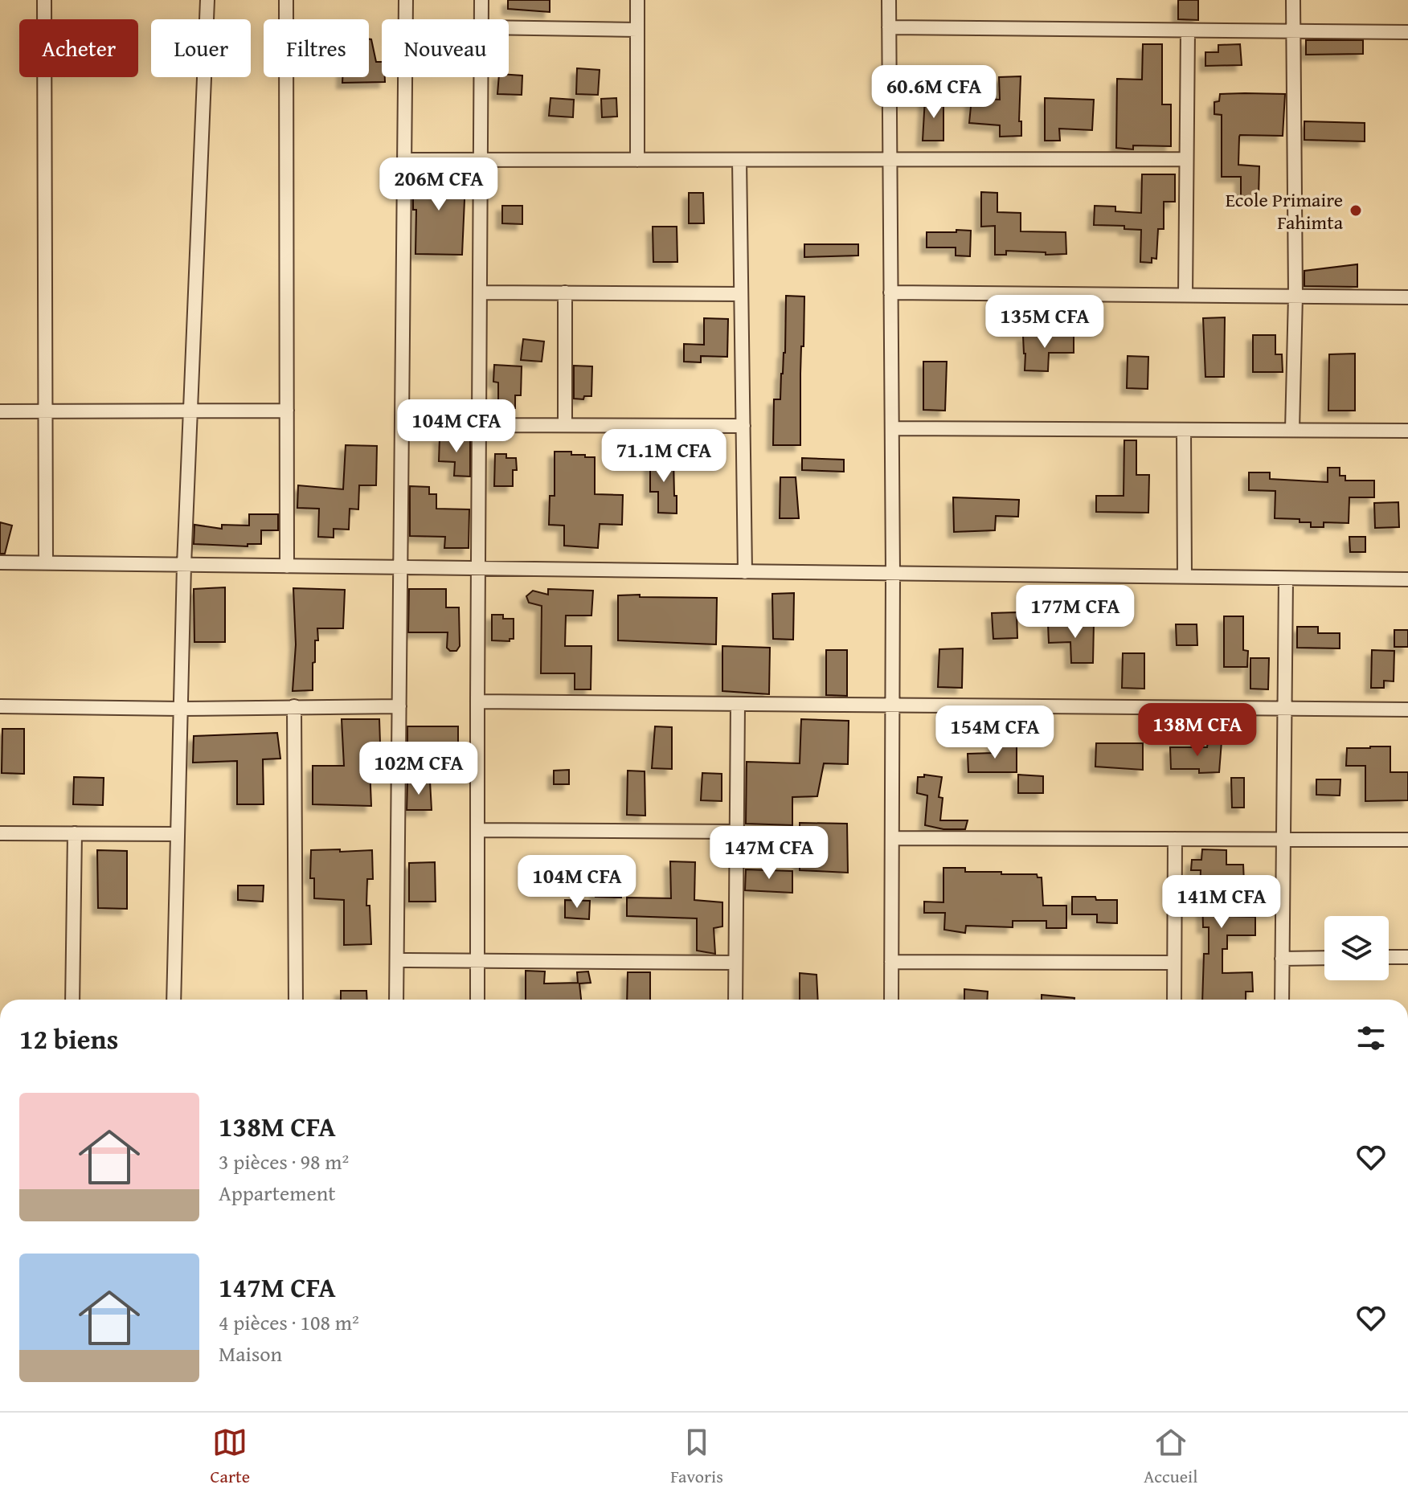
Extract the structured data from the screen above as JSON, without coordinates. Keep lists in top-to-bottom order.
{
  "places": ["Ecole Primaire Fahimta"],
  "page": {
    "chip": [
      "Acheter",
      "Louer",
      "Filtres",
      "Nouveau"
    ],
    "price": [
      "60.6M CFA",
      "206M CFA",
      "135M CFA",
      "104M CFA",
      "71.1M CFA",
      "177M CFA",
      "138M CFA",
      "154M CFA",
      "102M CFA",
      "147M CFA",
      "104M CFA",
      "141M CFA"
    ],
    "heading": "12 biens",
    "list": [
      {
        "name": "138M CFA",
        "note": "3 pièces · 98 m² · Appartement"
      },
      {
        "name": "147M CFA",
        "note": "4 pièces · 108 m² · Maison"
      }
    ],
    "tabs": ["Carte", "Favoris", "Accueil"]
  }
}
